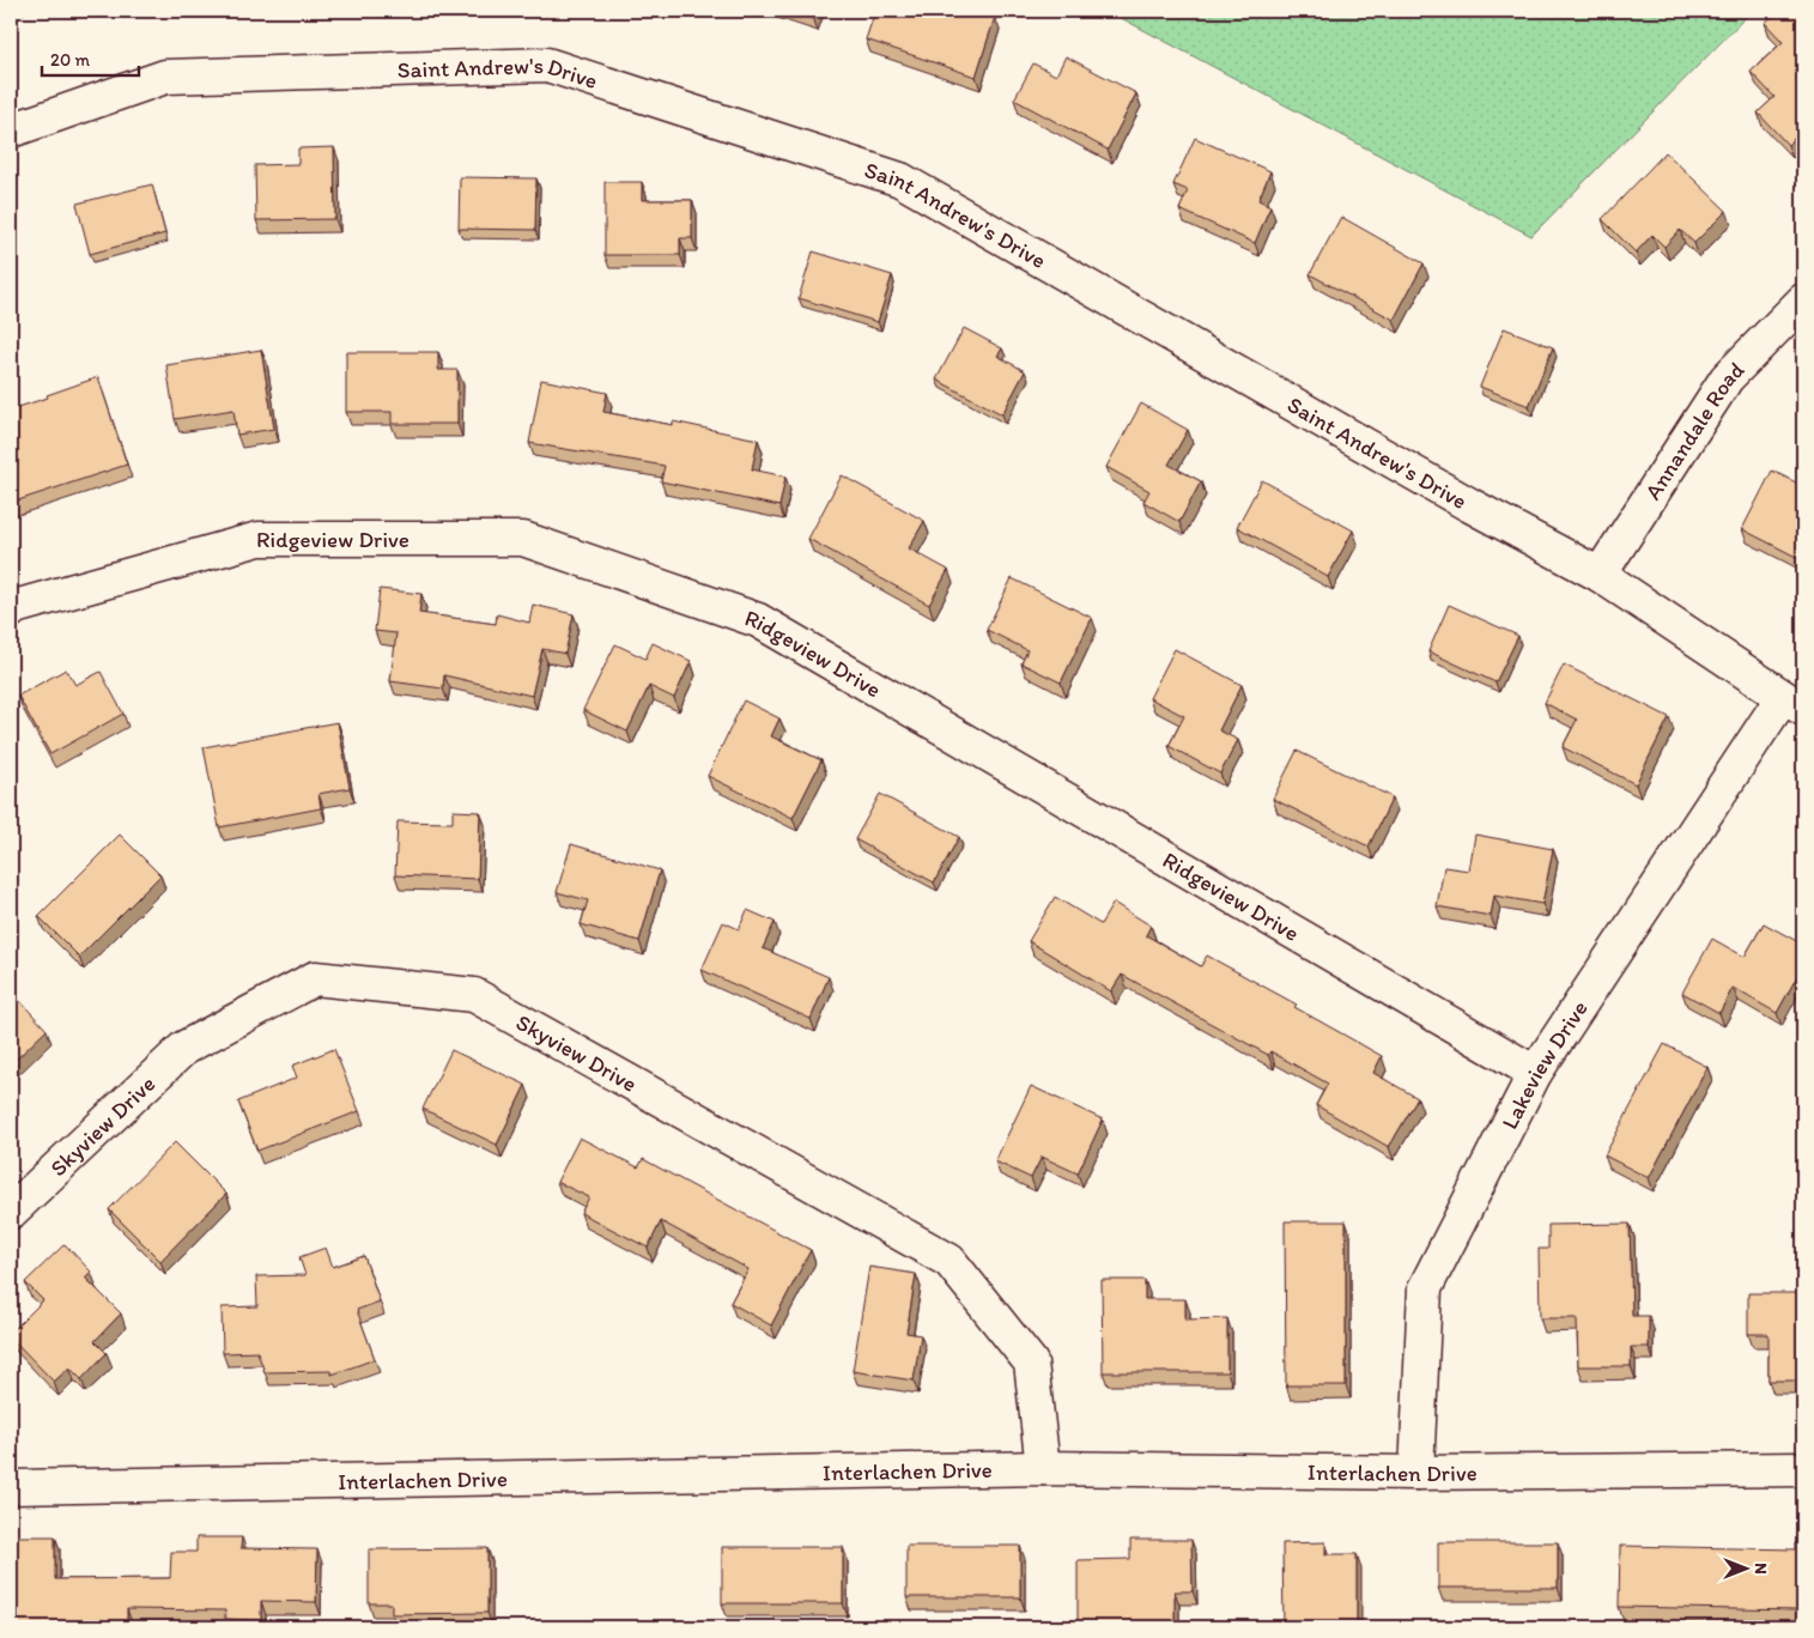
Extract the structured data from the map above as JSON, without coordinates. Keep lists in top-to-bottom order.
{
  "streets": {
    "street": [
      "Saint Andrew's Drive",
      "Annandale Road",
      "Ridgeview Drive",
      "Skyview Drive",
      "Lakeview Drive",
      "Interlachen Drive"
    ]
  },
  "crossings": [
    ["Saint Andrew's Drive", "Annandale Road"],
    ["Saint Andrew's Drive", "Lakeview Drive"],
    ["Ridgeview Drive", "Lakeview Drive"],
    ["Skyview Drive", "Interlachen Drive"],
    ["Lakeview Drive", "Interlachen Drive"]
  ],
  "scale_bar": "20 m",
  "north": "right"
}
